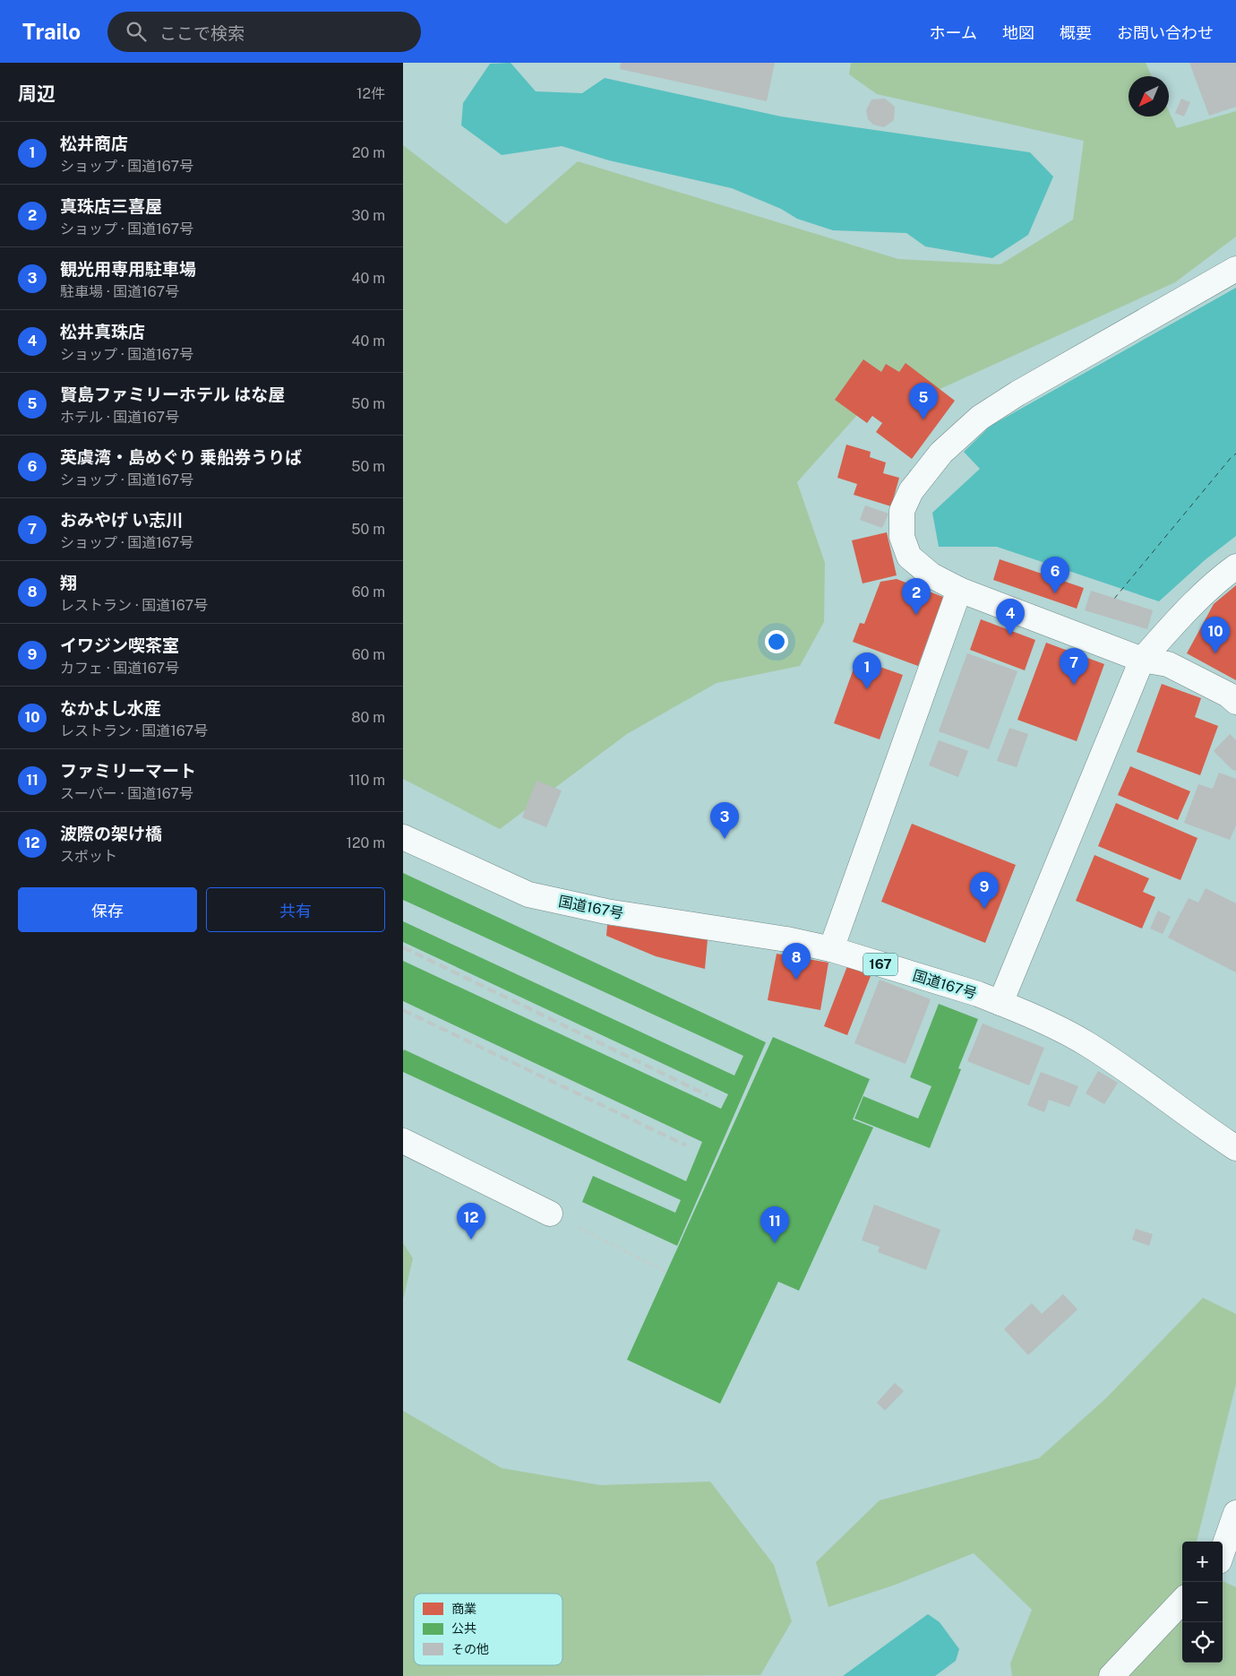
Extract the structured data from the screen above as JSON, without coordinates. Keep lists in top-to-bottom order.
{
  "streets": {
    "main road": ["国道167号", "167"]
  },
  "legend": ["商業", "公共", "その他"],
  "north": "bottom left",
  "page": {
    "header": "Trailo",
    "search": "ここで検索",
    "nav": [
      "ホーム",
      "地図",
      "概要",
      "お問い合わせ"
    ],
    "heading": ["周辺", "12件"],
    "list": [
      {
        "mark": "1",
        "name": "松井商店",
        "note": "ショップ · 国道167号",
        "value": "20 m"
      },
      {
        "mark": "2",
        "name": "真珠店三喜屋",
        "note": "ショップ · 国道167号",
        "value": "30 m"
      },
      {
        "mark": "3",
        "name": "観光用専用駐車場",
        "note": "駐車場 · 国道167号",
        "value": "40 m"
      },
      {
        "mark": "4",
        "name": "松井真珠店",
        "note": "ショップ · 国道167号",
        "value": "40 m"
      },
      {
        "mark": "5",
        "name": "賢島ファミリーホテル はな屋",
        "note": "ホテル · 国道167号",
        "value": "50 m"
      },
      {
        "mark": "6",
        "name": "英虞湾・島めぐり 乗船券うりば",
        "note": "ショップ · 国道167号",
        "value": "50 m"
      },
      {
        "mark": "7",
        "name": "おみやげ い志川",
        "note": "ショップ · 国道167号",
        "value": "50 m"
      },
      {
        "mark": "8",
        "name": "翔",
        "note": "レストラン · 国道167号",
        "value": "60 m"
      },
      {
        "mark": "9",
        "name": "イワジン喫茶室",
        "note": "カフェ · 国道167号",
        "value": "60 m"
      },
      {
        "mark": "10",
        "name": "なかよし水産",
        "note": "レストラン · 国道167号",
        "value": "80 m"
      },
      {
        "mark": "11",
        "name": "ファミリーマート",
        "note": "スーパー · 国道167号",
        "value": "110 m"
      },
      {
        "mark": "12",
        "name": "波際の架け橋",
        "note": "スポット",
        "value": "120 m"
      }
    ],
    "pins": [
      "5",
      "6",
      "2",
      "4",
      "10",
      "7",
      "1",
      "3",
      "9",
      "8",
      "12",
      "11"
    ],
    "buttons": ["保存", "共有"],
    "map_buttons": ["+", "−"]
  }
}
